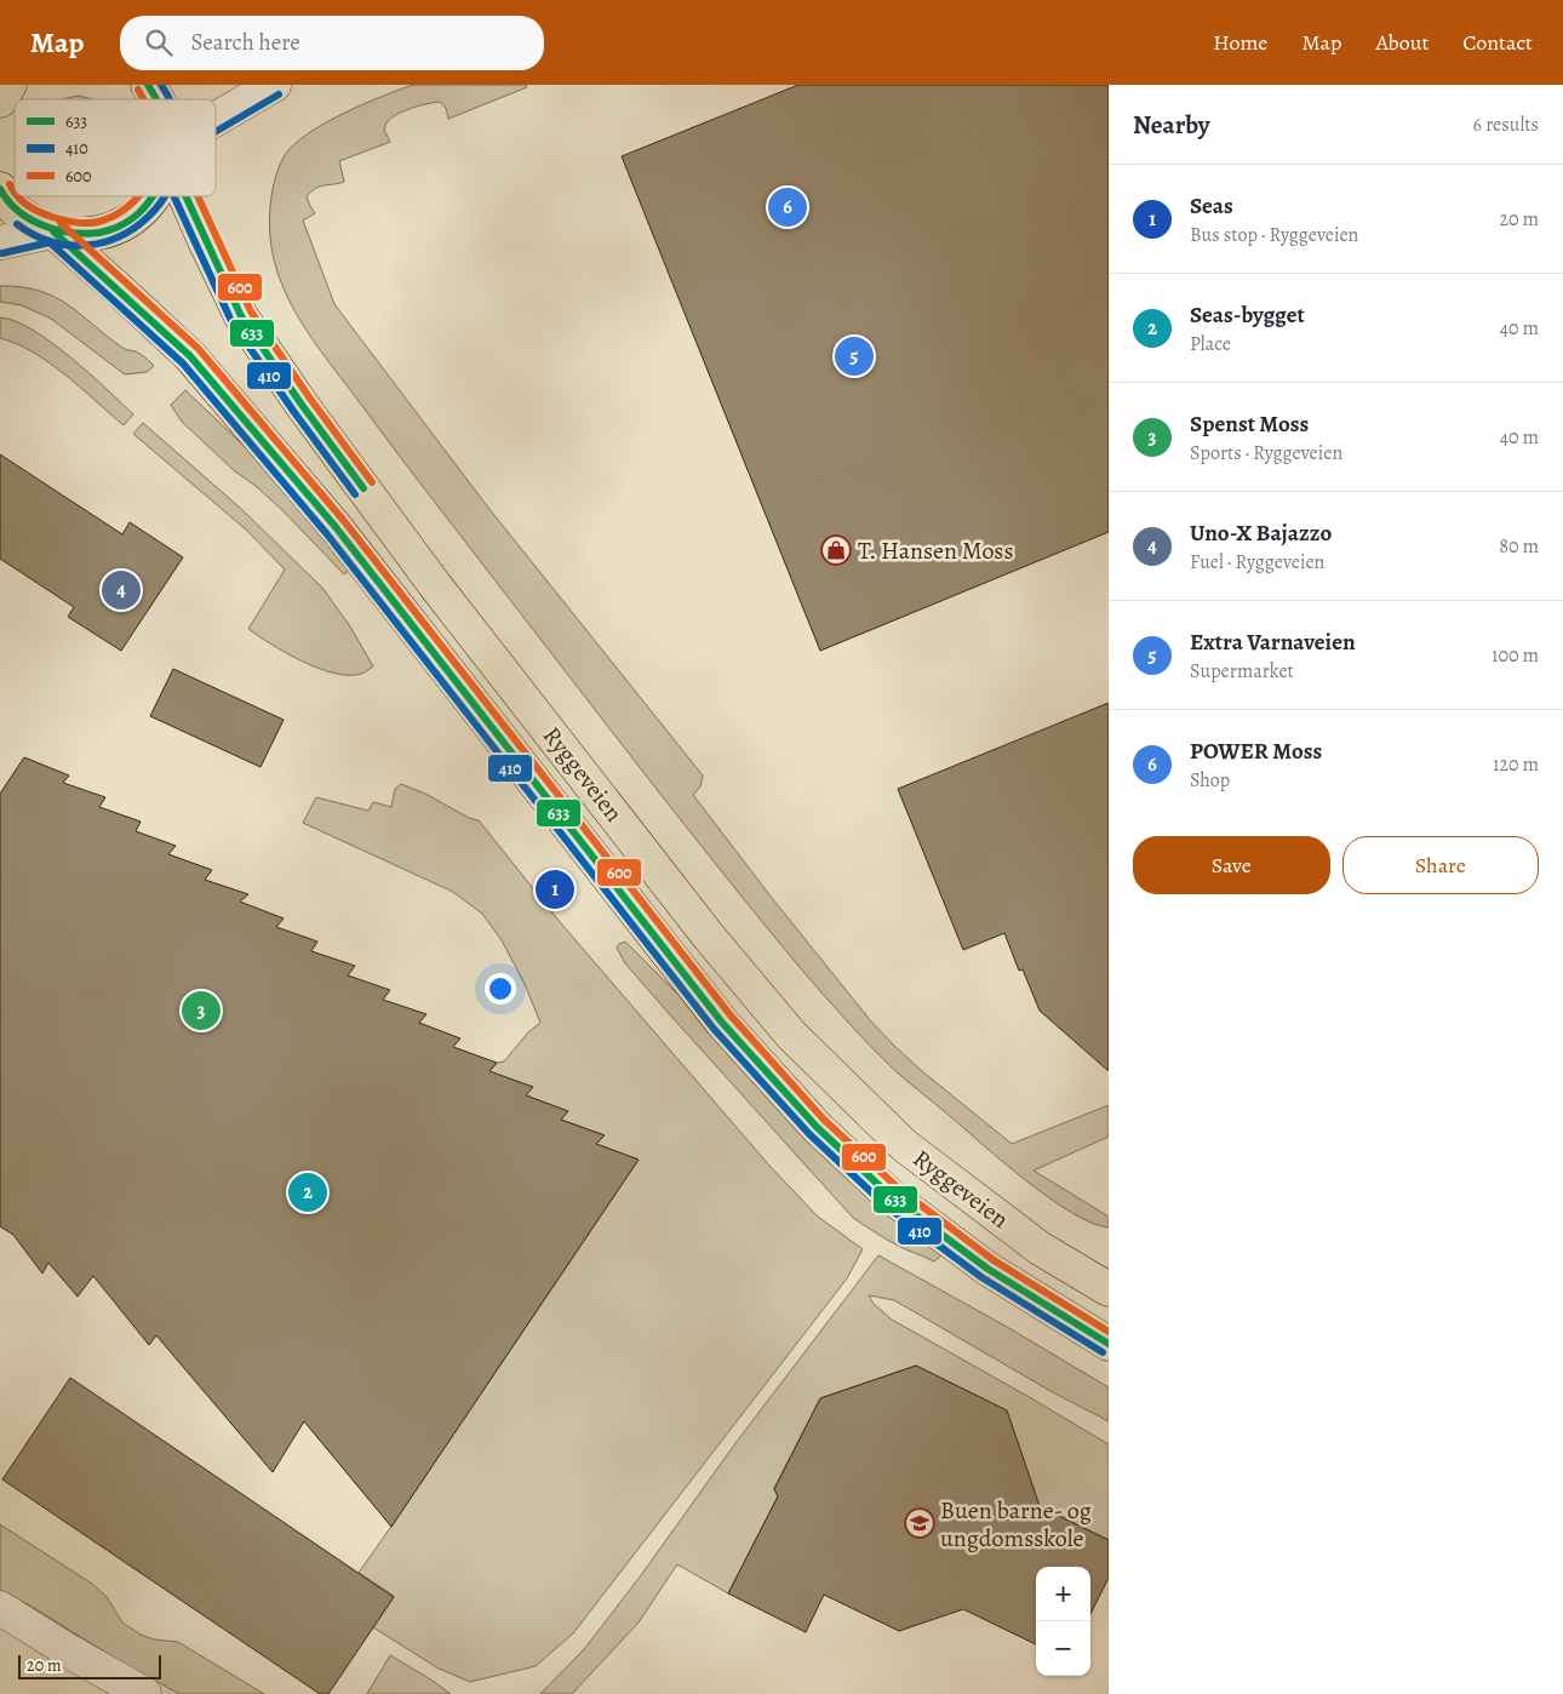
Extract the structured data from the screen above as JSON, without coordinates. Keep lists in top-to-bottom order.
{
  "streets": {
    "main road": ["Ryggeveien"]
  },
  "places": {
    "shop": ["T. Hansen Moss"],
    "school or university": ["Buen barne- og ungdomsskole"]
  },
  "lines": ["transit line 633", "transit line 410", "transit line 600"],
  "legend": ["633", "410", "600"],
  "scale_bar": "20 m",
  "page": {
    "header": "Map",
    "search": "Search here",
    "nav": [
      "Home",
      "Map",
      "About",
      "Contact"
    ],
    "heading": ["Nearby", "6 results"],
    "list": [
      {
        "mark": "1",
        "name": "Seas",
        "note": "Bus stop · Ryggeveien",
        "value": "20 m"
      },
      {
        "mark": "2",
        "name": "Seas-bygget",
        "note": "Place",
        "value": "40 m"
      },
      {
        "mark": "3",
        "name": "Spenst Moss",
        "note": "Sports · Ryggeveien",
        "value": "40 m"
      },
      {
        "mark": "4",
        "name": "Uno-X Bajazzo",
        "note": "Fuel · Ryggeveien",
        "value": "80 m"
      },
      {
        "mark": "5",
        "name": "Extra Varnaveien",
        "note": "Supermarket",
        "value": "100 m"
      },
      {
        "mark": "6",
        "name": "POWER Moss",
        "note": "Shop",
        "value": "120 m"
      }
    ],
    "pins": [
      "6",
      "5",
      "4",
      "1",
      "3",
      "2"
    ],
    "buttons": ["Save", "Share"],
    "map_buttons": ["+", "−"],
    "scale": "20 m"
  }
}
